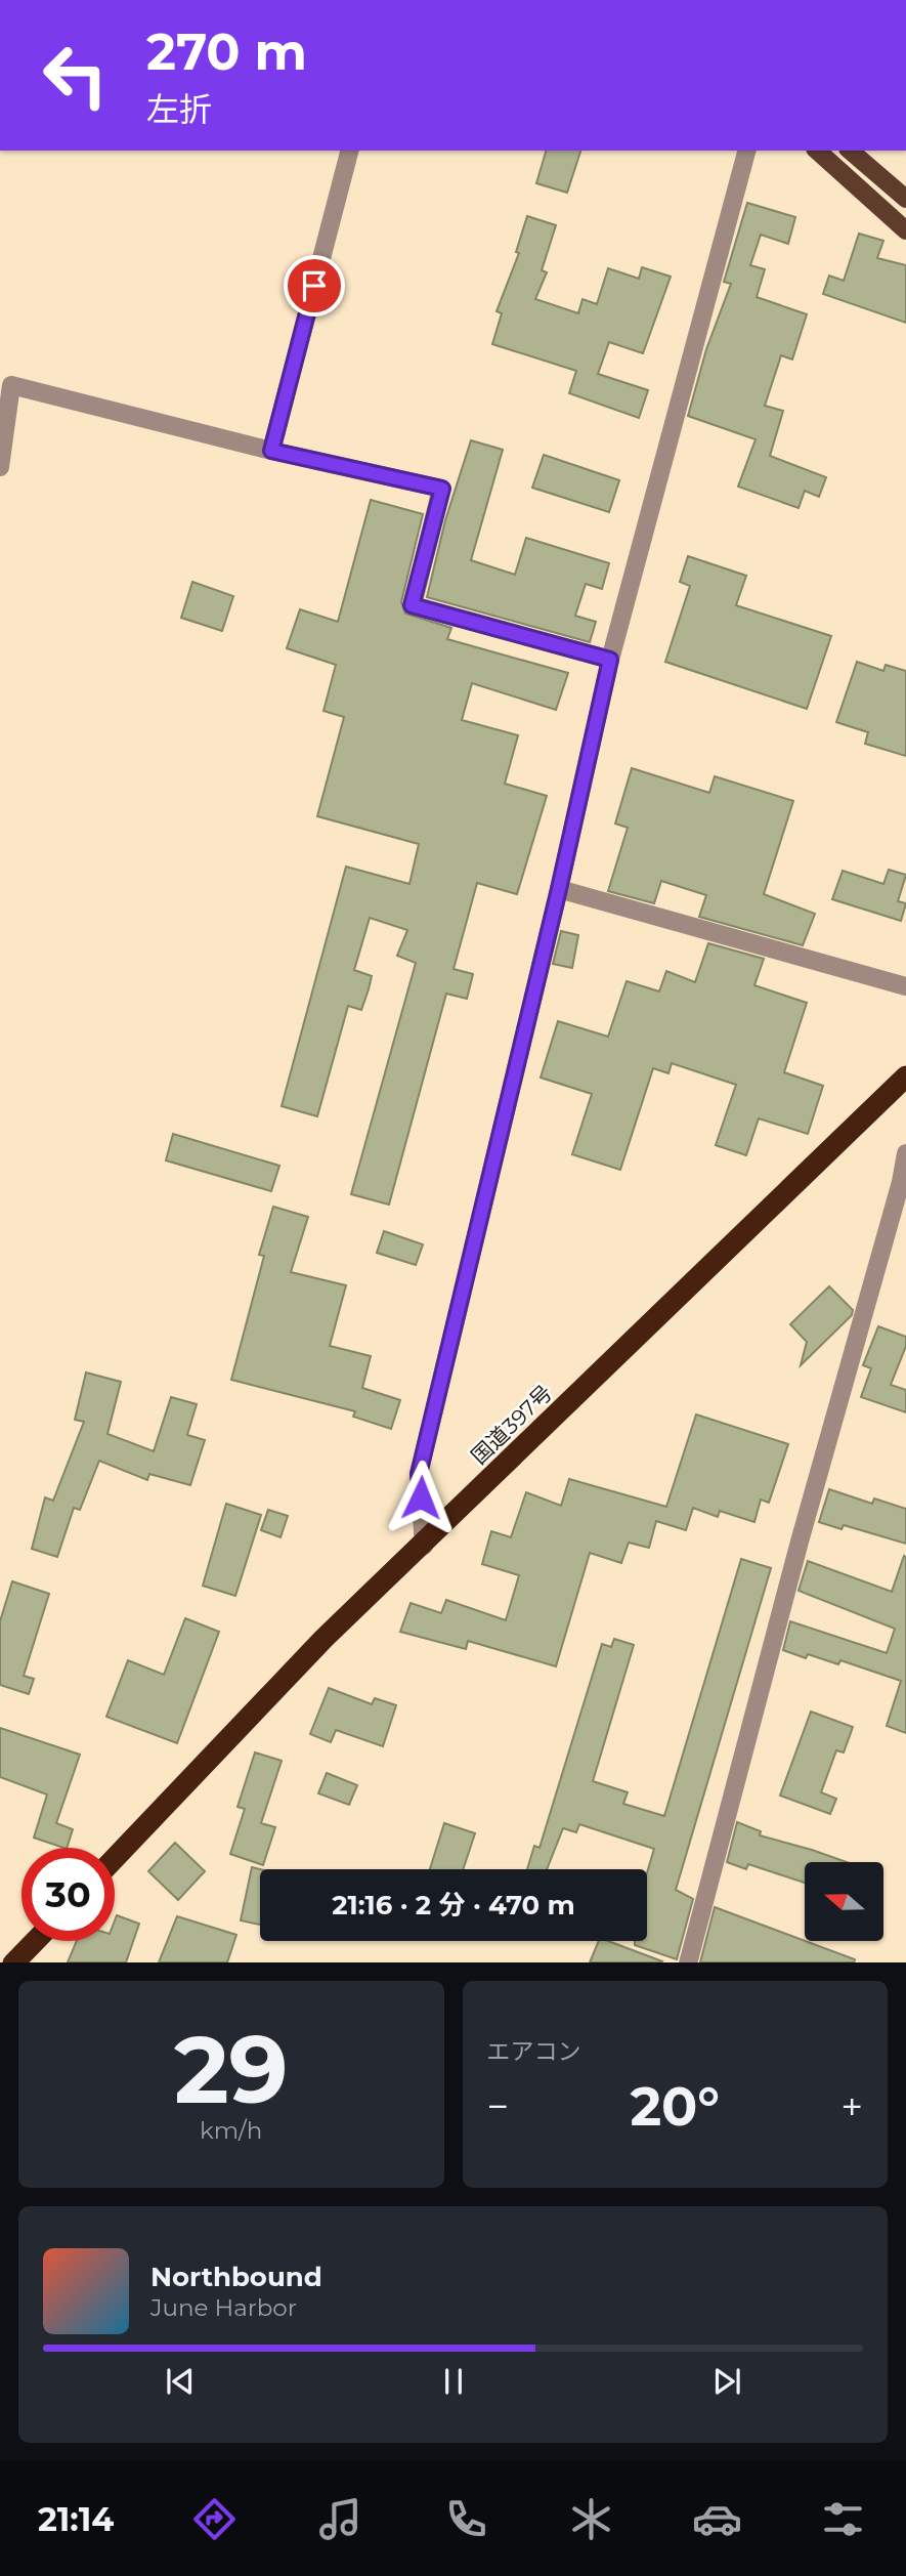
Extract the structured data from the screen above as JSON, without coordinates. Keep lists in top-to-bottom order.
{
  "streets": {
    "highway": ["国道397号"]
  },
  "north": "left",
  "page": {
    "turn": ["270 m", "左折"],
    "limit": "30",
    "trip": "21:16 · 2 分 · 470 m",
    "tile": [
      ["29", "km/h"],
      "エアコン"
    ],
    "heat": ["−", "20°", "+"],
    "song": ["Northbound", "June Harbor"],
    "tabs": "21:14"
  }
}
